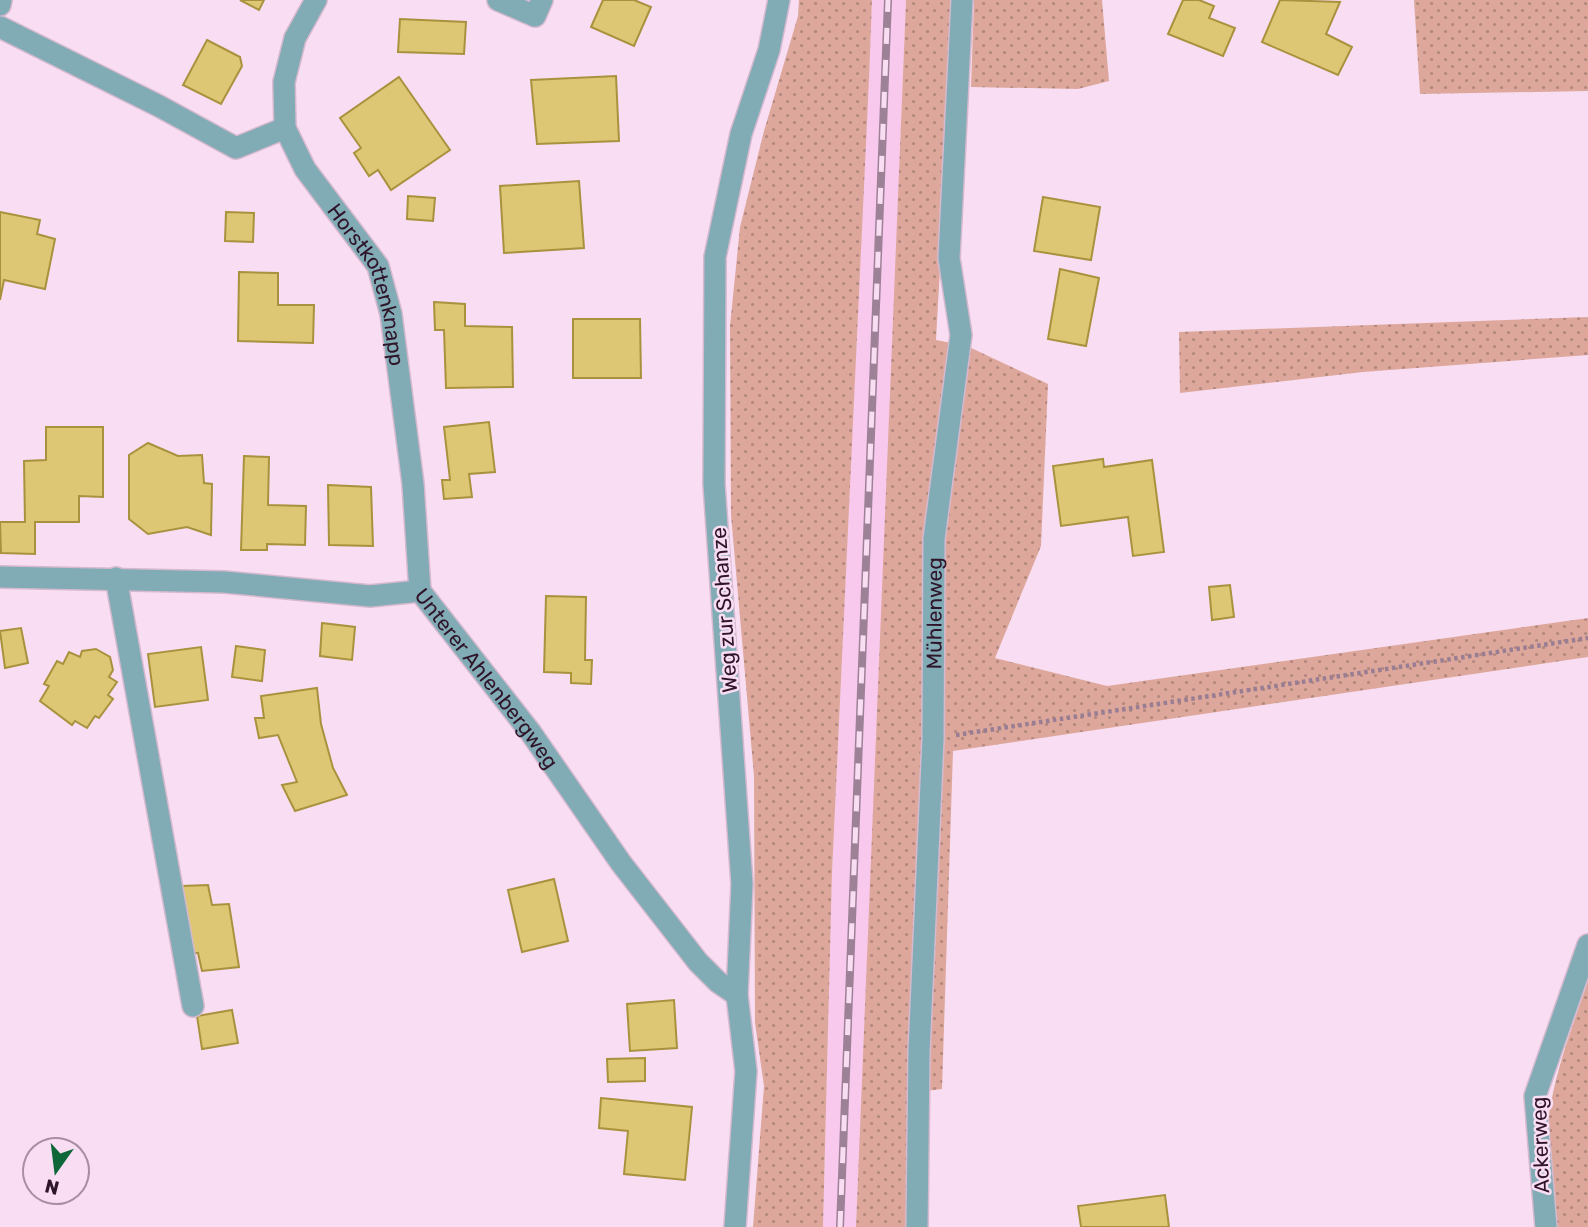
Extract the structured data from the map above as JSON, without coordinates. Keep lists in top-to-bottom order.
{
  "streets": {
    "street": [
      "Horstkottenknapp",
      "Weg zur Schanze",
      "Mühlenweg",
      "Unterer Ahlenbergweg",
      "Ackerweg"
    ]
  },
  "crossings": [
    ["Horstkottenknapp", "Unterer Ahlenbergweg"],
    ["Weg zur Schanze", "Unterer Ahlenbergweg"]
  ],
  "north": "bottom"
}
